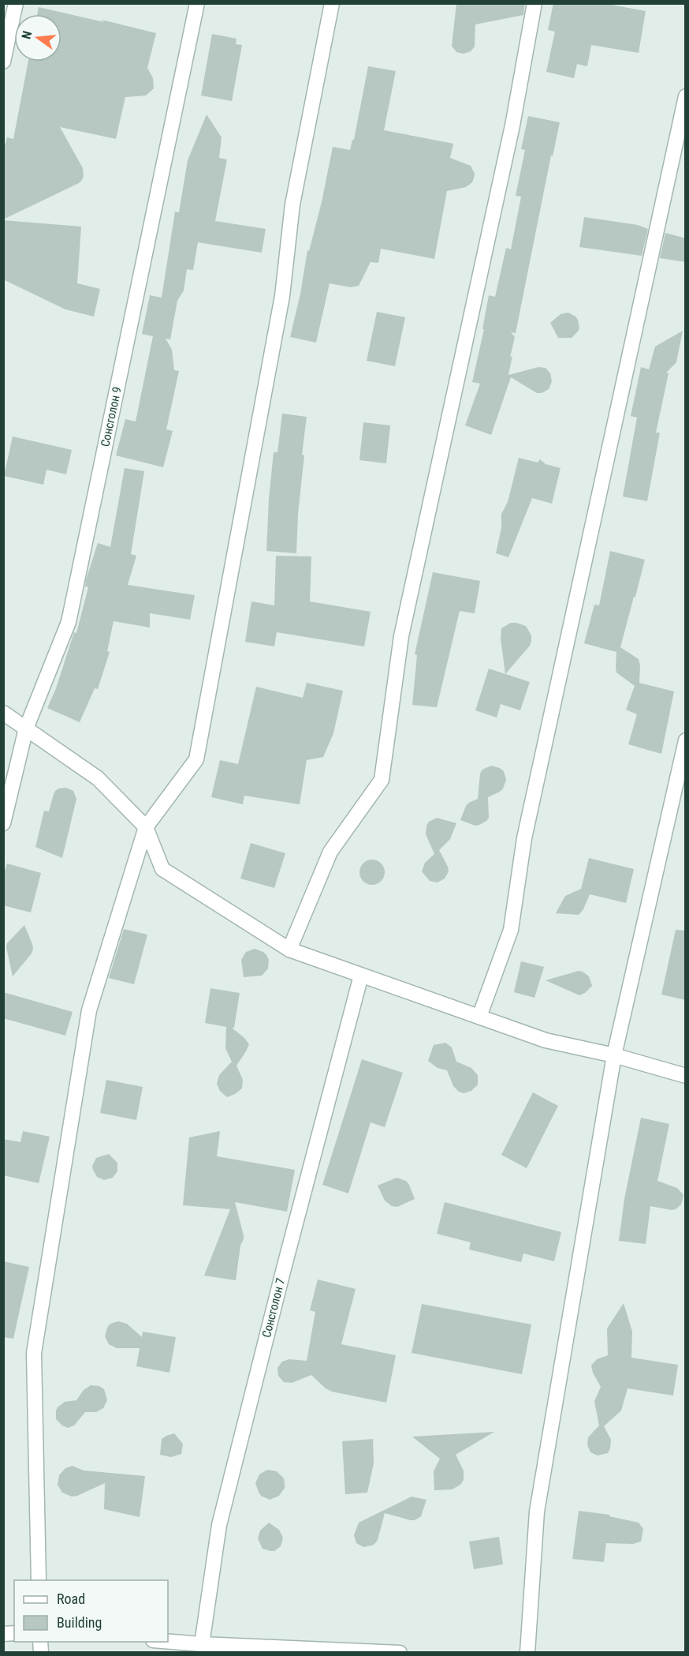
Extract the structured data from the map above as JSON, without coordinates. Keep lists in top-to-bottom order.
{
  "streets": {
    "street": ["Сонсголон 9", "Сонсголон 7"]
  },
  "legend": ["Road", "Building"],
  "north": "left"
}
